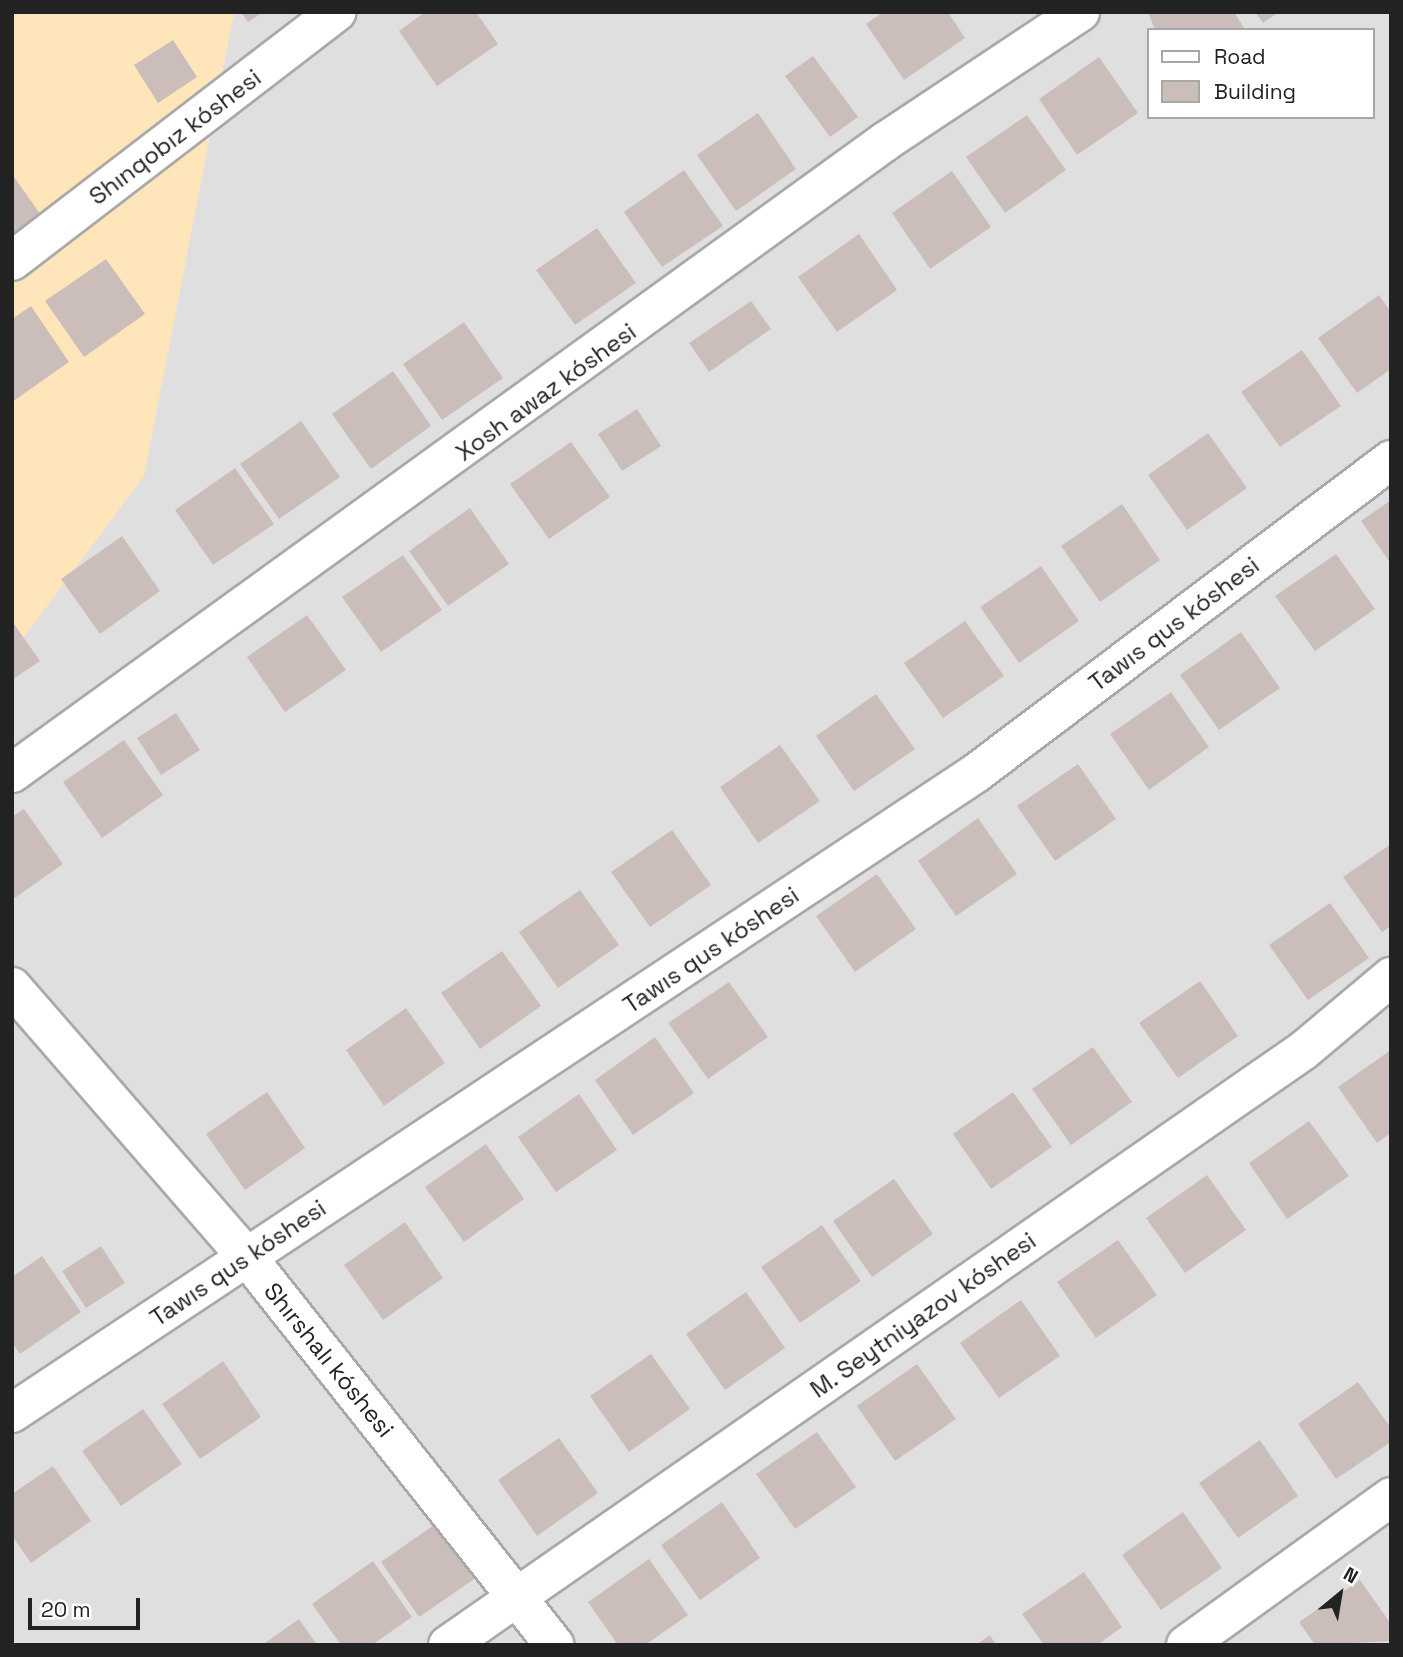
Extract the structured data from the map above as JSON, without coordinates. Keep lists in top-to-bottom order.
{
  "streets": {
    "street": [
      "Shınqobız kóshesi",
      "Xosh awaz kóshesi",
      "Tawıs qus kóshesi",
      "M. Seytniyazov kóshesi",
      "Shırshalı kóshesi"
    ]
  },
  "crossings": [
    ["Tawıs qus kóshesi", "Shırshalı kóshesi"],
    ["M. Seytniyazov kóshesi", "Shırshalı kóshesi"]
  ],
  "legend": ["Road", "Building"],
  "scale_bar": "20 m",
  "north": "top right"
}
